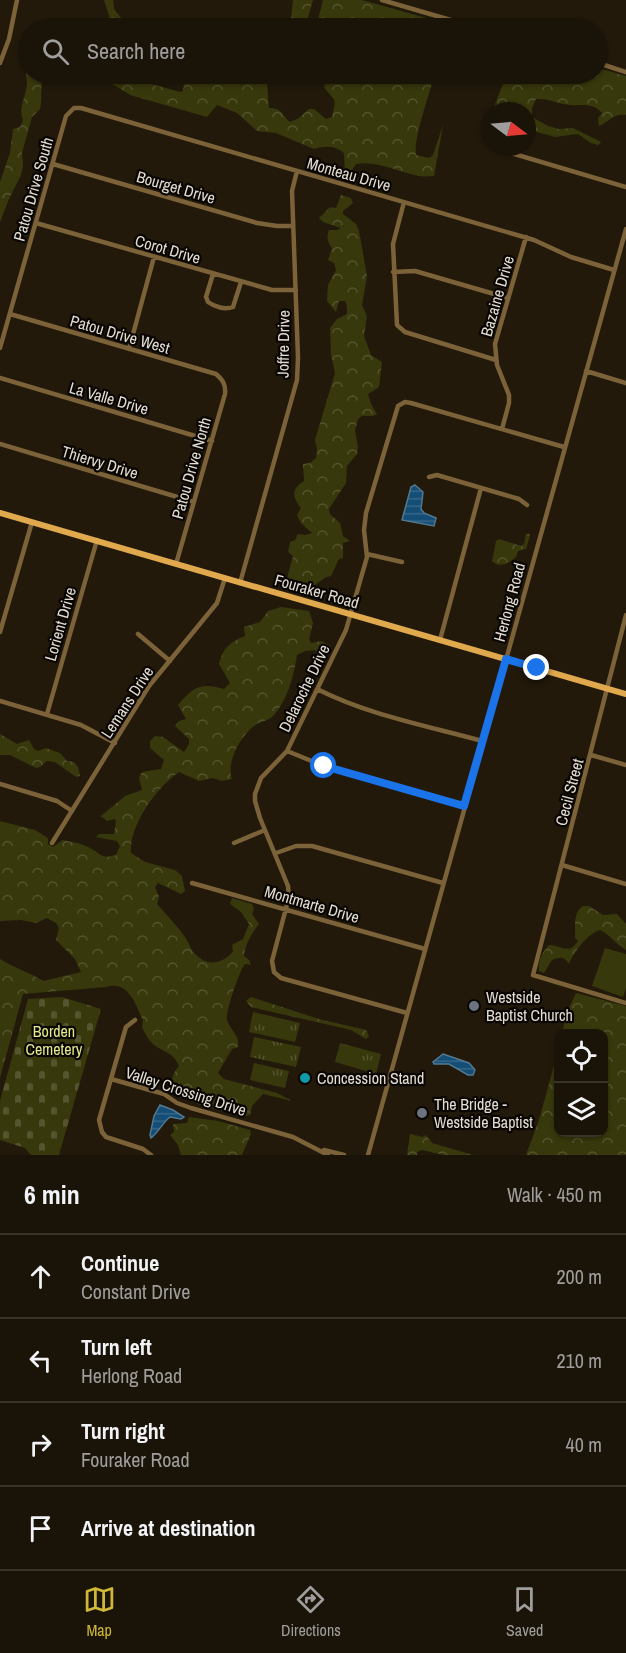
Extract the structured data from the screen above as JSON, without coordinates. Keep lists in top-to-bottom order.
{
  "streets": {
    "main road": ["Fouraker Road"],
    "street": [
      "Monteau Drive",
      "Bourget Drive",
      "Patou Drive South",
      "Corot Drive",
      "Bazaine Drive",
      "Patou Drive West",
      "Joffre Drive",
      "La Valle Drive",
      "Thiervy Drive",
      "Patou Drive North",
      "Herlong Road",
      "Lorient Drive",
      "Delaroche Drive",
      "Lemans Drive",
      "Cecil Street",
      "Montmarte Drive",
      "Valley Crossing Drive"
    ]
  },
  "crossings": [
    ["Monteau Drive", "Patou Drive South"],
    ["Monteau Drive", "Bazaine Drive"],
    ["Monteau Drive", "Joffre Drive"],
    ["Monteau Drive", "Herlong Road"],
    ["Bourget Drive", "Patou Drive South"],
    ["Bourget Drive", "Joffre Drive"],
    ["Patou Drive South", "Corot Drive"],
    ["Patou Drive South", "Patou Drive West"],
    ["Corot Drive", "Joffre Drive"],
    ["Bazaine Drive", "Delaroche Drive"],
    ["Patou Drive West", "Patou Drive North"],
    ["Joffre Drive", "Fouraker Road"],
    ["La Valle Drive", "Patou Drive North"],
    ["Thiervy Drive", "Patou Drive North"],
    ["Patou Drive North", "Fouraker Road"],
    ["Fouraker Road", "Herlong Road"],
    ["Fouraker Road", "Lorient Drive"],
    ["Fouraker Road", "Delaroche Drive"],
    ["Fouraker Road", "Lemans Drive"],
    ["Fouraker Road", "Cecil Street"],
    ["Herlong Road", "Delaroche Drive"],
    ["Herlong Road", "Montmarte Drive"],
    ["Delaroche Drive", "Montmarte Drive"]
  ],
  "parks": ["Borden Cemetery"],
  "places": ["Westside Baptist Church", "Concession Stand", "The Bridge - Westside Baptist"],
  "north": "right",
  "page": {
    "search": "Search here",
    "heading": ["6 min", "Walk · 450 m"],
    "list": [
      ["Continue", "Constant Drive", "200 m"],
      ["Turn left", "Herlong Road", "210 m"],
      ["Turn right", "Fouraker Road", "40 m"],
      "Arrive at destination"
    ],
    "nav": ["Map", "Directions", "Saved"]
  }
}
